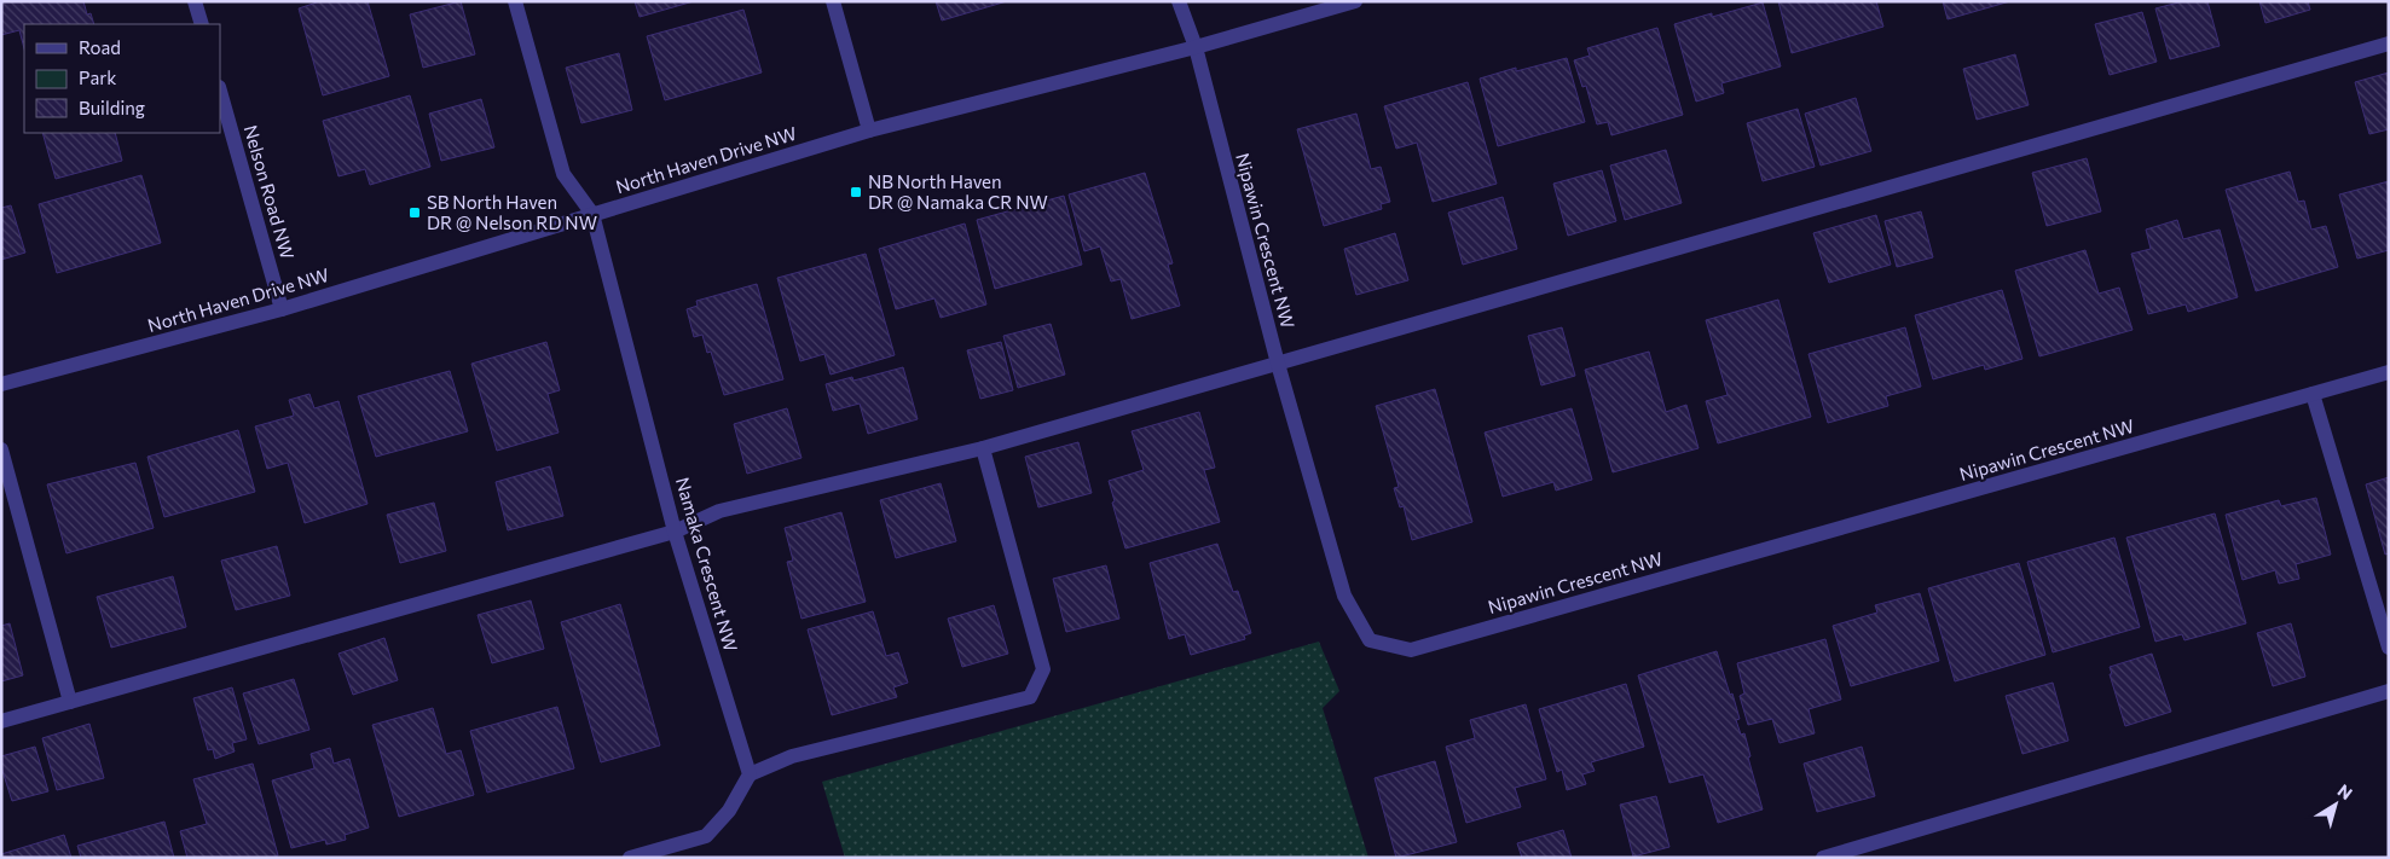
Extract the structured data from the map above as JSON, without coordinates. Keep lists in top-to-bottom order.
{
  "streets": {
    "street": [
      "North Haven Drive NW",
      "Nelson Road NW",
      "Nipawin Crescent NW",
      "Namaka Crescent NW"
    ]
  },
  "crossings": [
    ["North Haven Drive NW", "Nelson Road NW"],
    ["North Haven Drive NW", "Nipawin Crescent NW"],
    ["North Haven Drive NW", "Namaka Crescent NW"]
  ],
  "places": {
    "transit": ["NB North Haven DR @ Namaka CR NW", "SB North Haven DR @ Nelson RD NW"]
  },
  "legend": ["Road", "Park", "Building"],
  "north": "top right"
}
